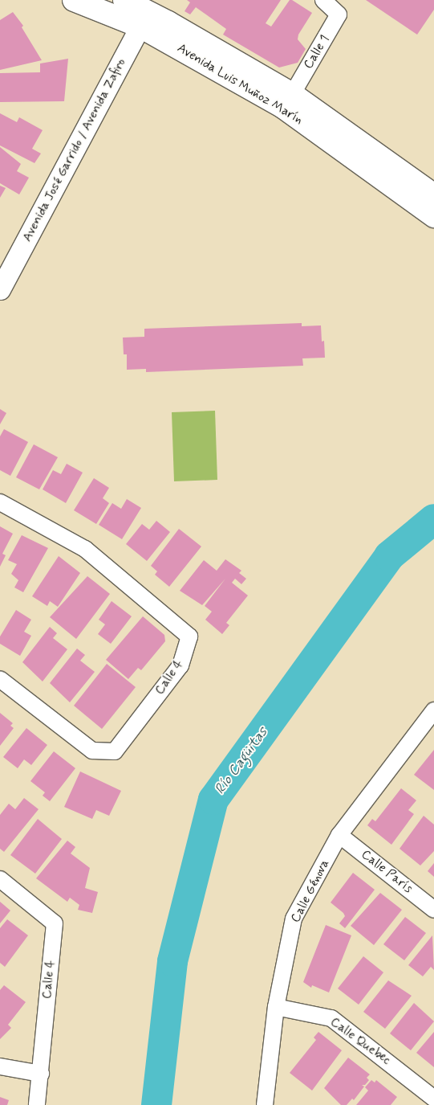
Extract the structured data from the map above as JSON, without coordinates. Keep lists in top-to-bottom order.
{
  "streets": {
    "main road": ["Avenida Luis Muñoz Marín"],
    "street": [
      "Calle 1",
      "Avenida José Garrido / Avenida Zafiro",
      "Calle 4",
      "Calle París",
      "Calle Génova",
      "Calle Quebec"
    ]
  },
  "crossings": [
    ["Calle 1", "Avenida Luis Muñoz Marín"],
    ["Avenida Luis Muñoz Marín", "Avenida José Garrido / Avenida Zafiro"],
    ["Calle París", "Calle Génova"],
    ["Calle Génova", "Calle Quebec"]
  ],
  "water": ["Río Cagüitas"]
}
